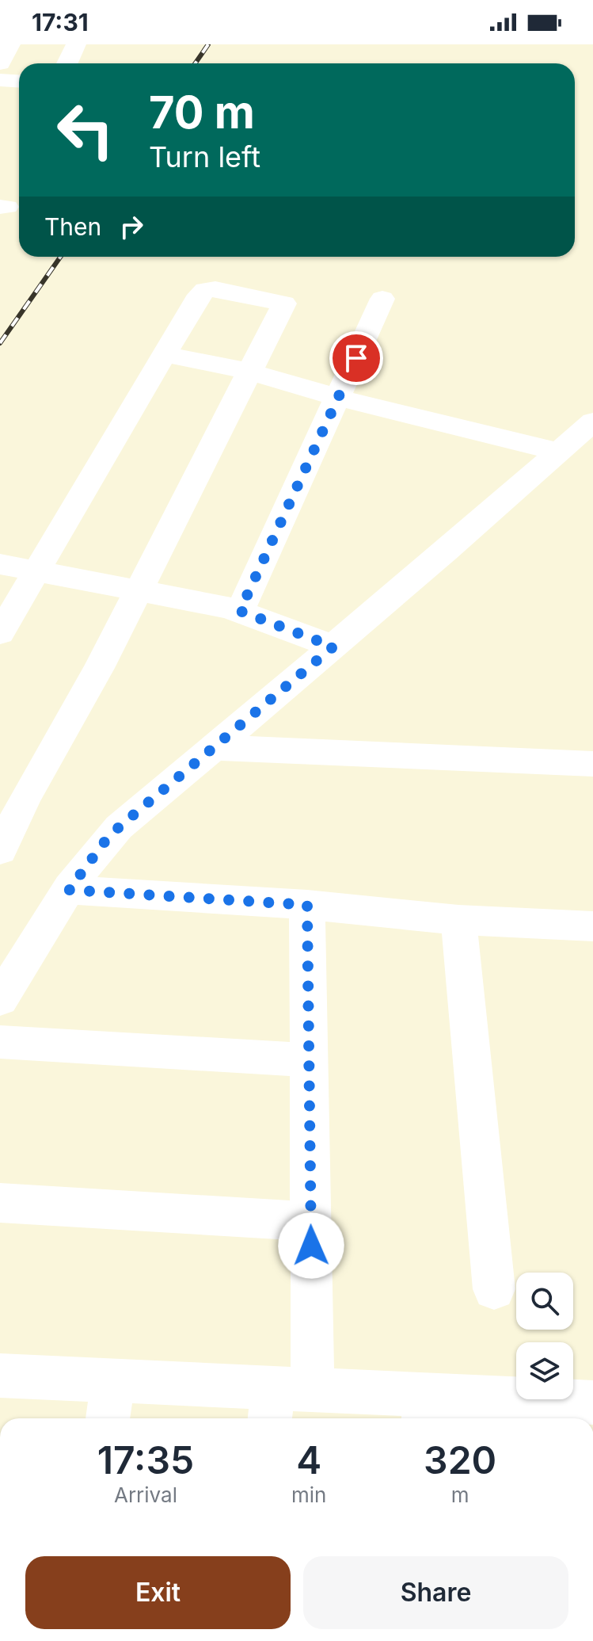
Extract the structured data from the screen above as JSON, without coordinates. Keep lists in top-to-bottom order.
{
  "page": {
    "status": "17:31",
    "turn": ["70 m", "Turn left"],
    "then": "Then",
    "eta": [
      "17:35",
      "Arrival",
      "4",
      "min",
      "320",
      "m"
    ],
    "buttons": ["Exit", "Share"]
  }
}
